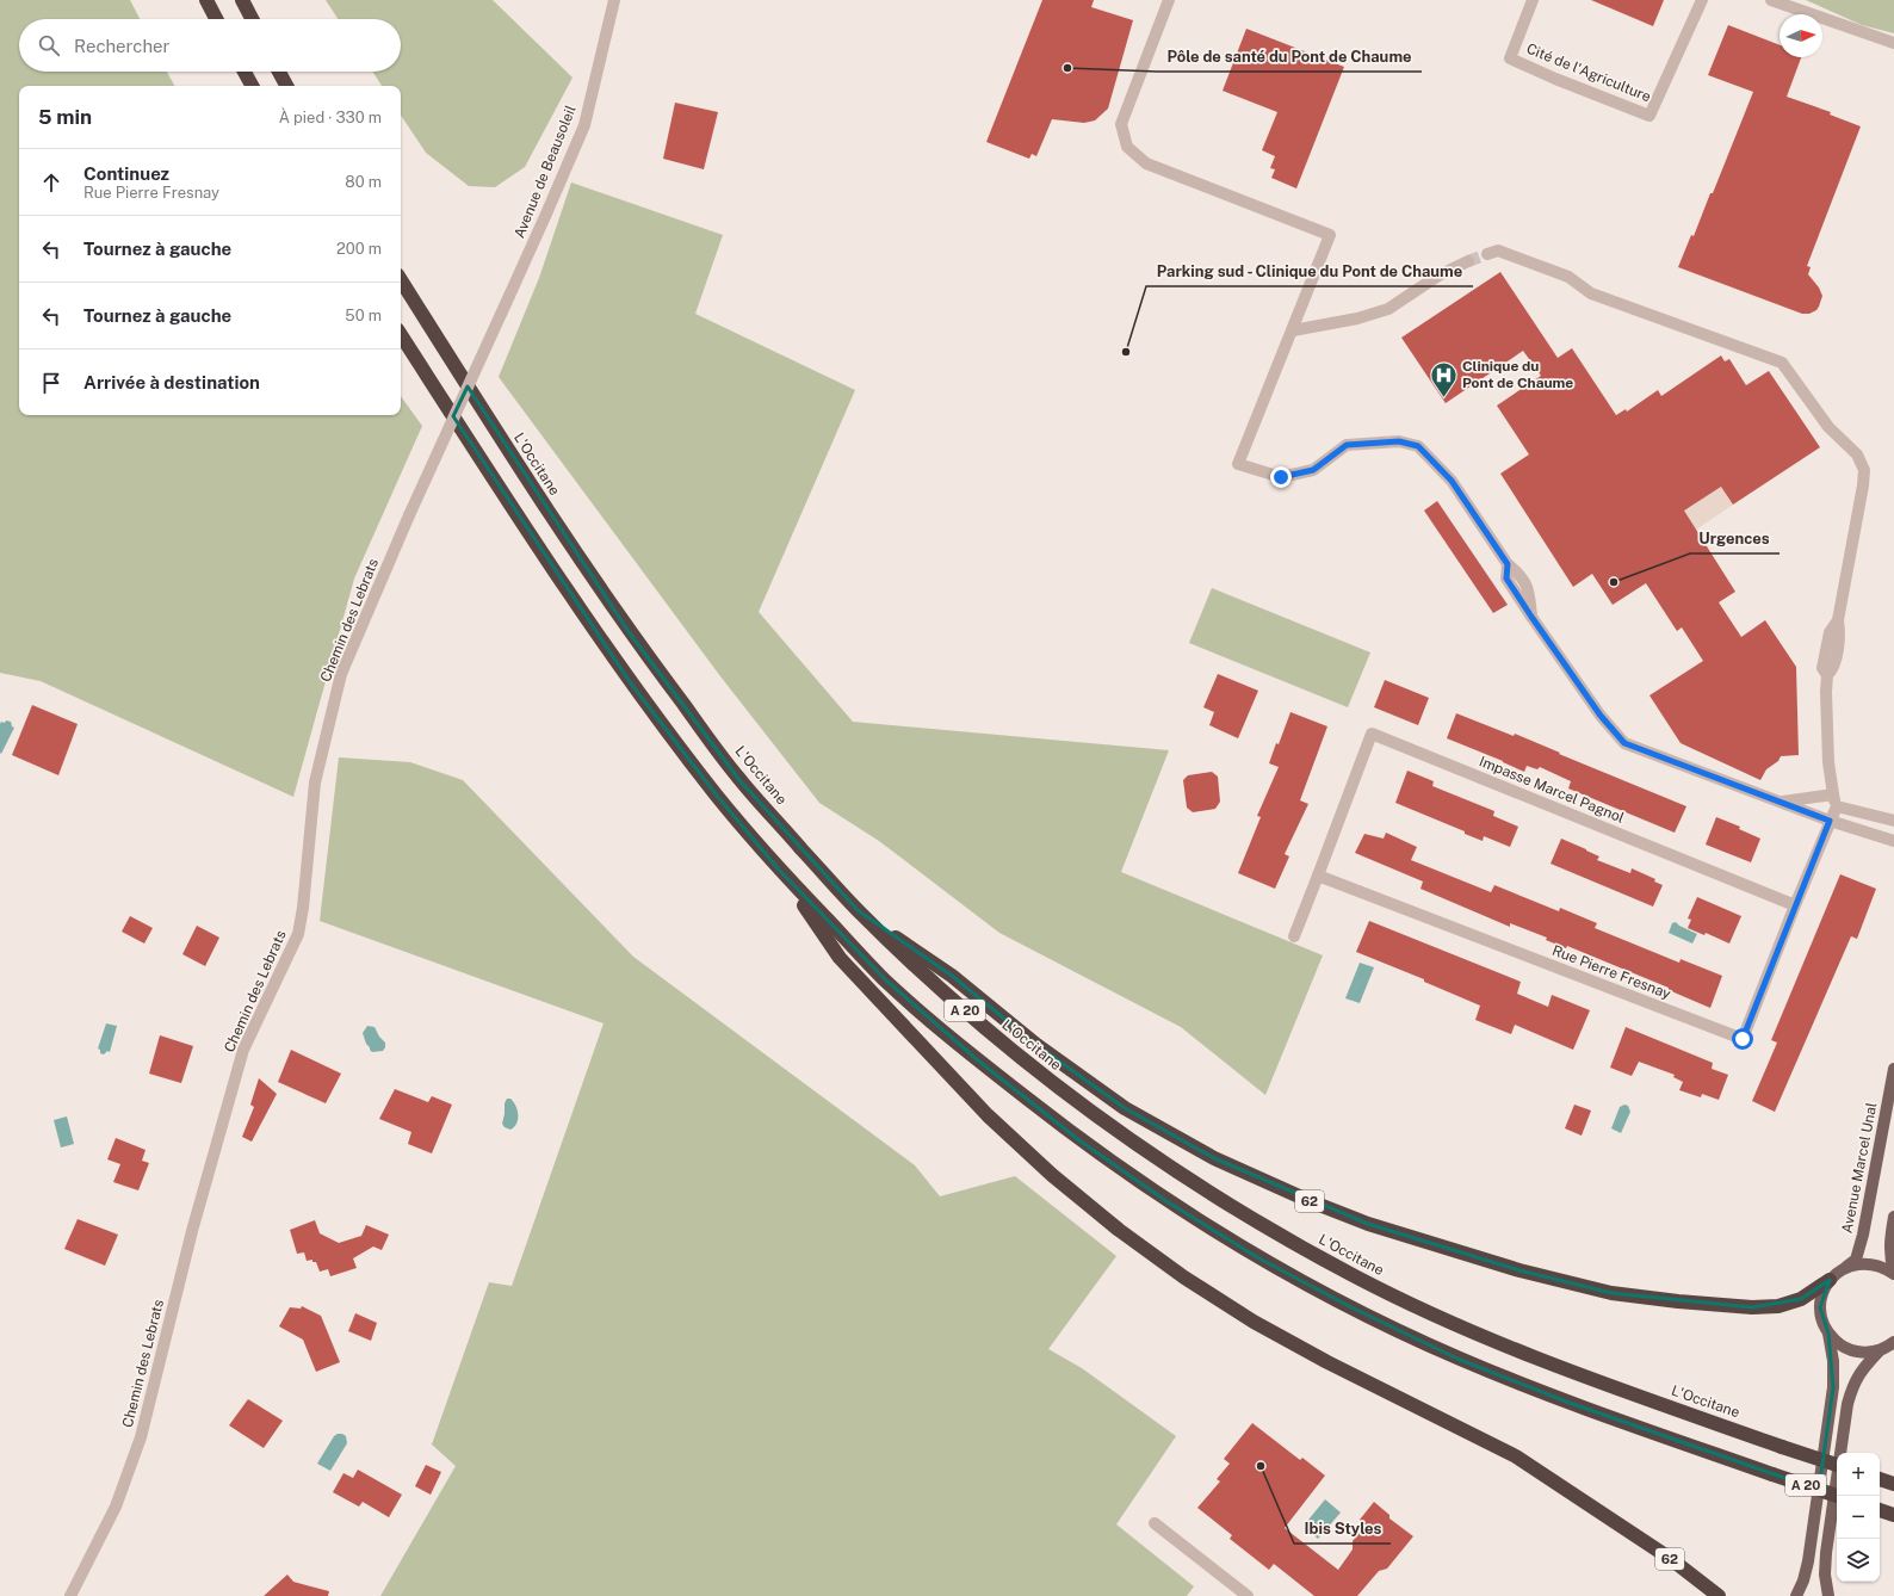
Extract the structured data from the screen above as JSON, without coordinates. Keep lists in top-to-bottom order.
{
  "streets": {
    "highway": ["L'Occitane", "A 20", "62"],
    "main road": ["Avenue Marcel Unal"],
    "street": [
      "Cité de l'Agriculture",
      "Avenue de Beausoleil",
      "Chemin des Lebrats",
      "Impasse Marcel Pagnol",
      "Rue Pierre Fresnay"
    ]
  },
  "crossings": [
    ["Avenue de Beausoleil", "Chemin des Lebrats"],
    ["L'Occitane", "62"],
    ["Impasse Marcel Pagnol", "Rue Pierre Fresnay"],
    ["A 20", "62"]
  ],
  "places": {
    "other": [
      "Pôle de santé du Pont de Chaume",
      "Parking sud - Clinique du Pont de Chaume",
      "Urgences",
      "Ibis Styles"
    ],
    "hospital": ["Clinique du Pont de Chaume"]
  },
  "north": "right",
  "page": {
    "search": "Rechercher",
    "heading": ["5 min", "À pied · 330 m"],
    "list": [
      ["Continuez", "Rue Pierre Fresnay", "80 m"],
      ["Tournez à gauche", "200 m"],
      ["Tournez à gauche", "50 m"],
      "Arrivée à destination"
    ],
    "map_buttons": ["+", "−"]
  }
}
